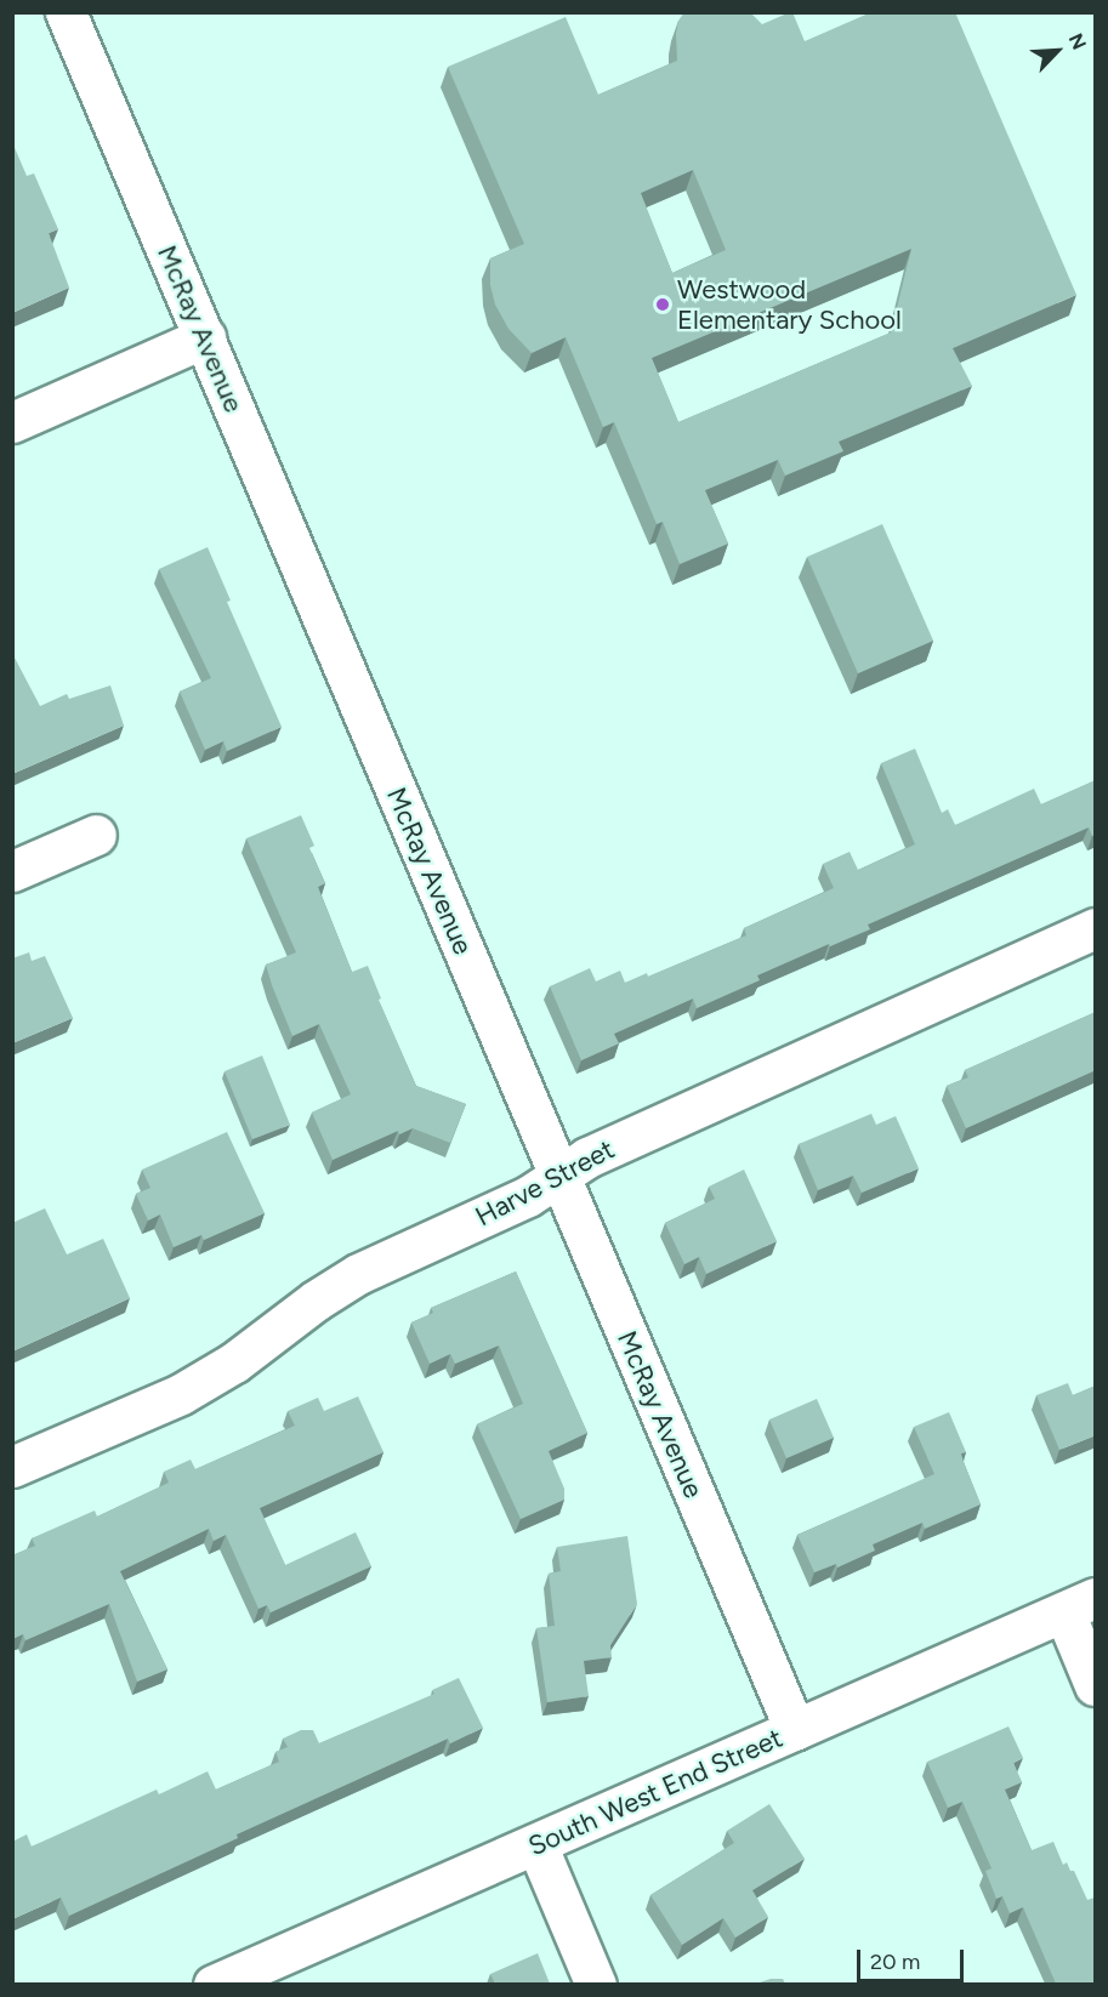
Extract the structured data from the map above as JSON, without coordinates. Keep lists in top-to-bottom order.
{
  "streets": {
    "street": ["McRay Avenue", "Harve Street", "South West End Street"]
  },
  "crossings": [
    ["McRay Avenue", "Harve Street"],
    ["McRay Avenue", "South West End Street"]
  ],
  "places": ["Westwood Elementary School"],
  "scale_bar": "20 m",
  "north": "top right"
}
